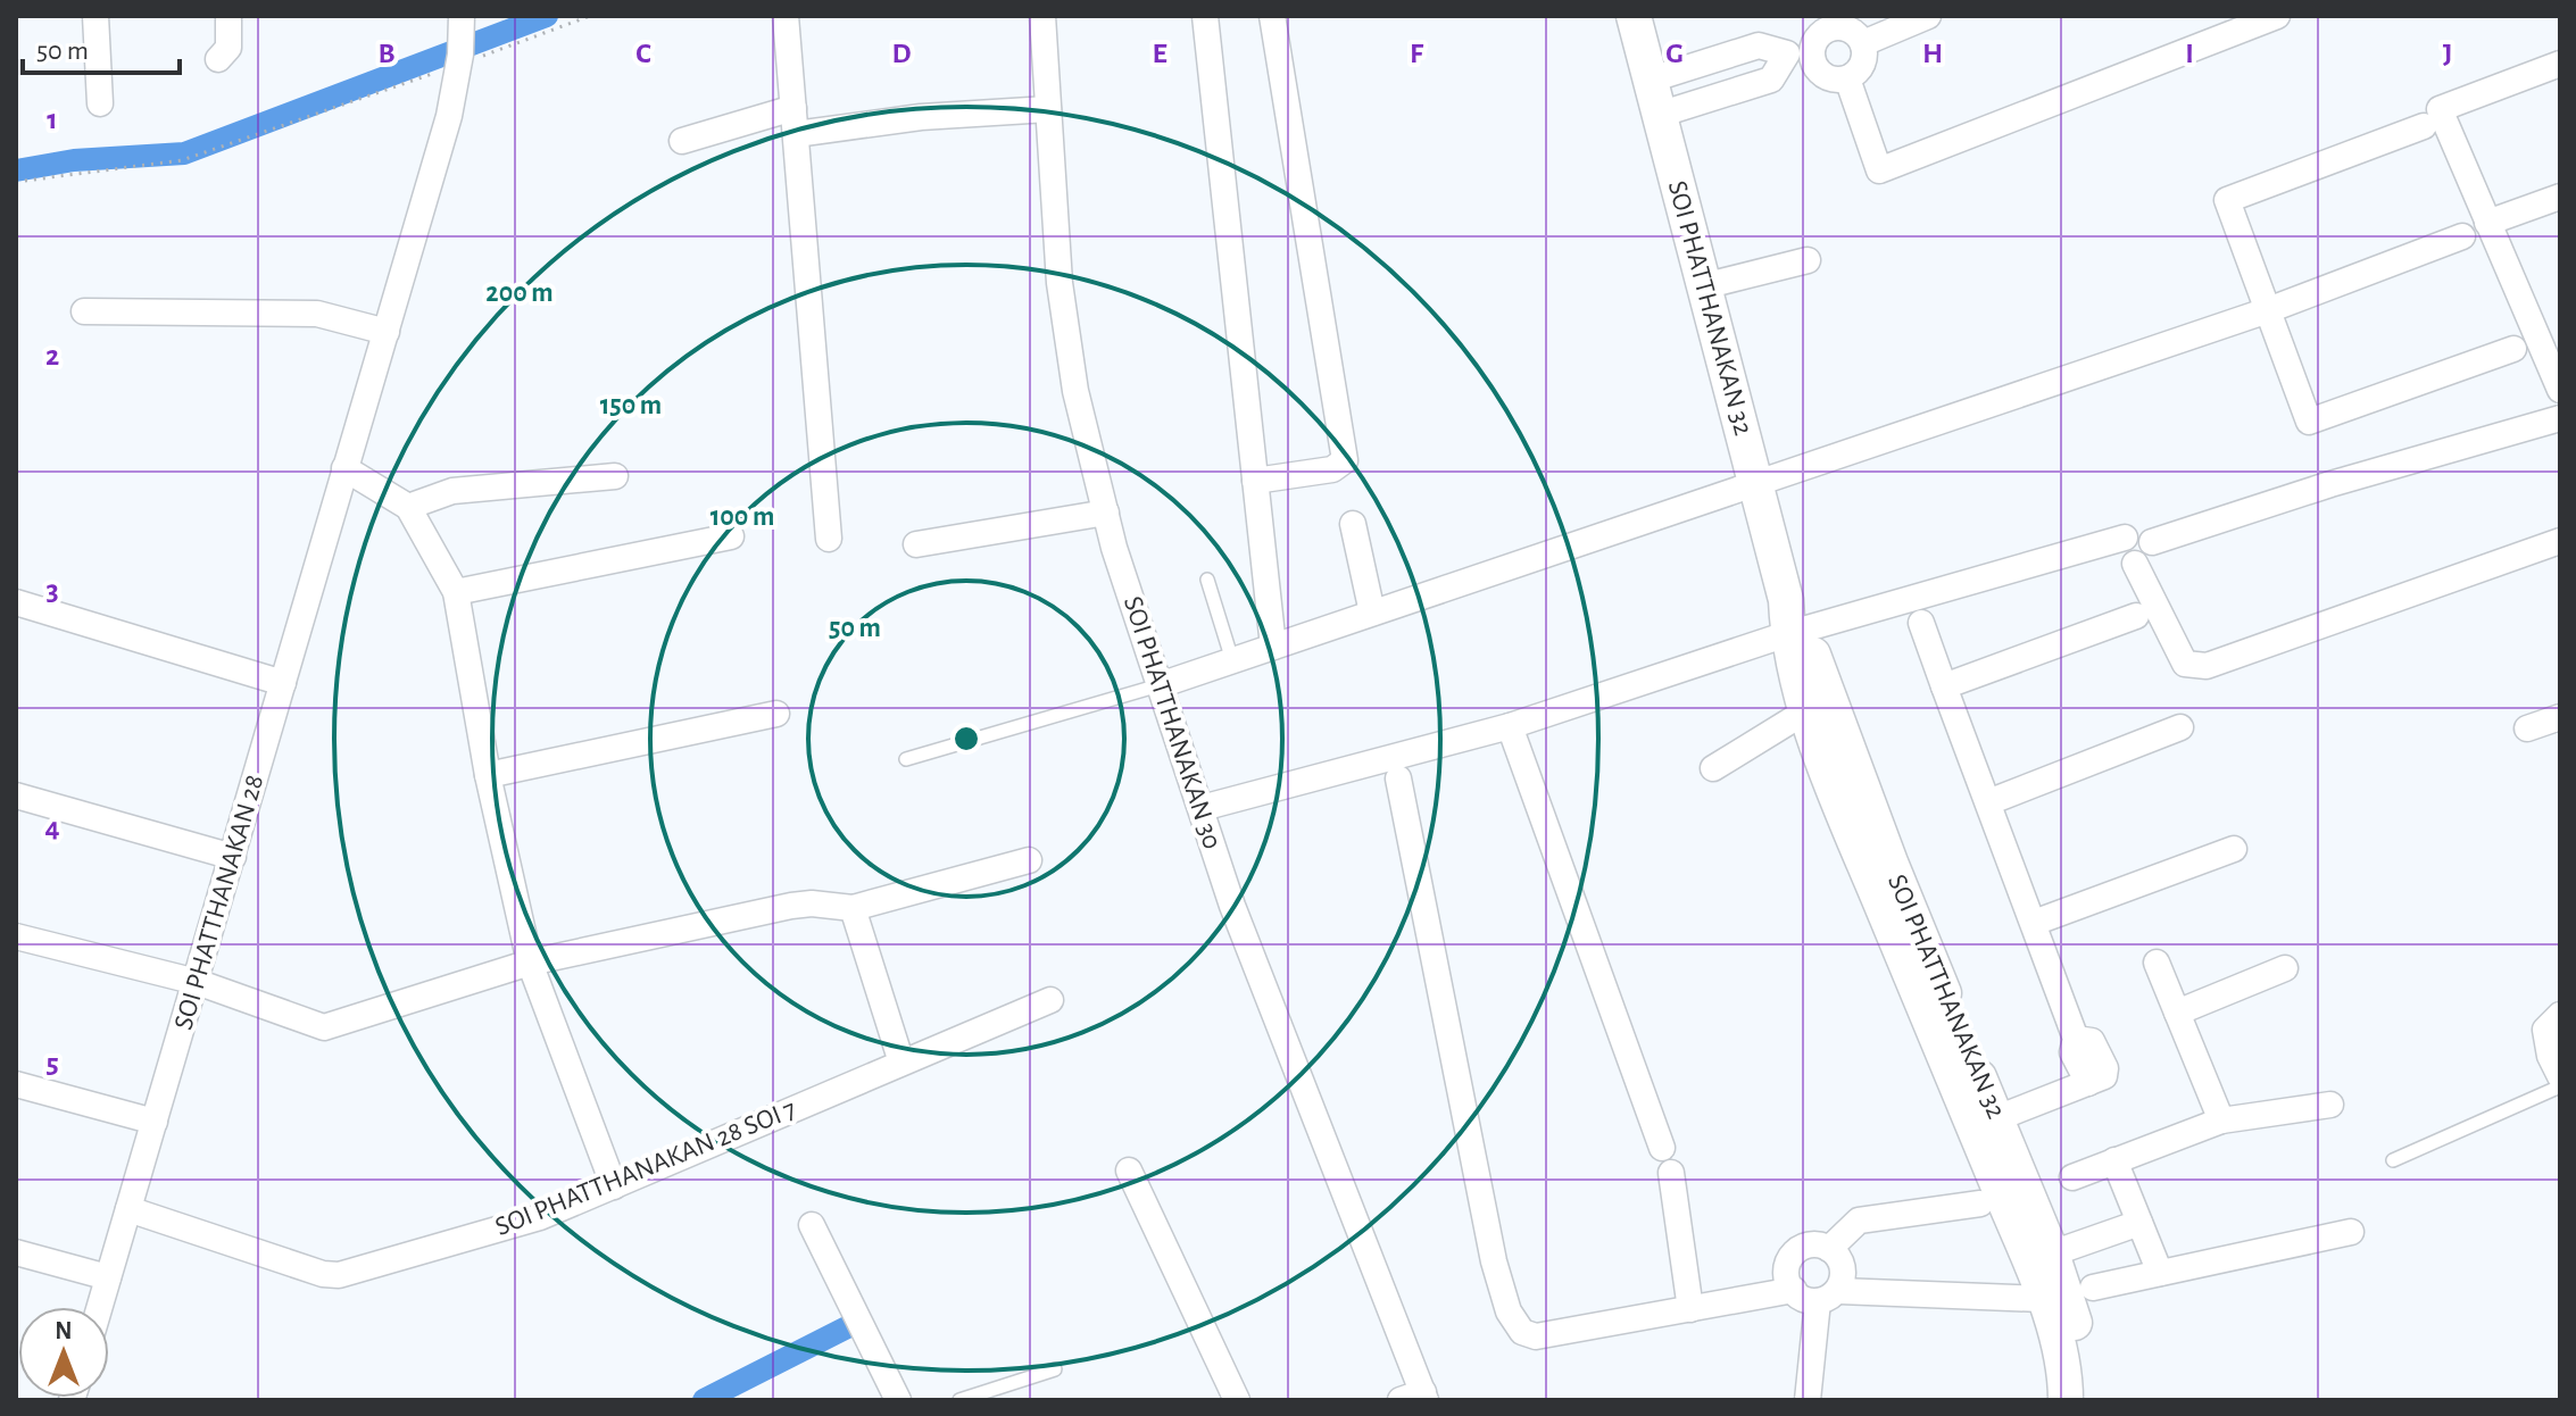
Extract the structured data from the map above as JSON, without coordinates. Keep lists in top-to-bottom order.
{
  "streets": {
    "street": [
      "SOI PHATTHANAKAN 32",
      "SOI PHATTHANAKAN 30",
      "SOI PHATTHANAKAN 28",
      "SOI PHATTHANAKAN 28 SOI 7"
    ]
  },
  "crossings": [
    ["SOI PHATTHANAKAN 28", "SOI PHATTHANAKAN 28 SOI 7"]
  ],
  "scale_bar": "50 m",
  "north": "top",
  "grid": {
    "columns": [
      "B",
      "C",
      "D",
      "E",
      "F",
      "G",
      "H",
      "I",
      "J"
    ],
    "rows": [
      "1",
      "2",
      "3",
      "4",
      "5"
    ]
  },
  "rings": [
    "200 m",
    "150 m",
    "100 m",
    "50 m"
  ]
}
